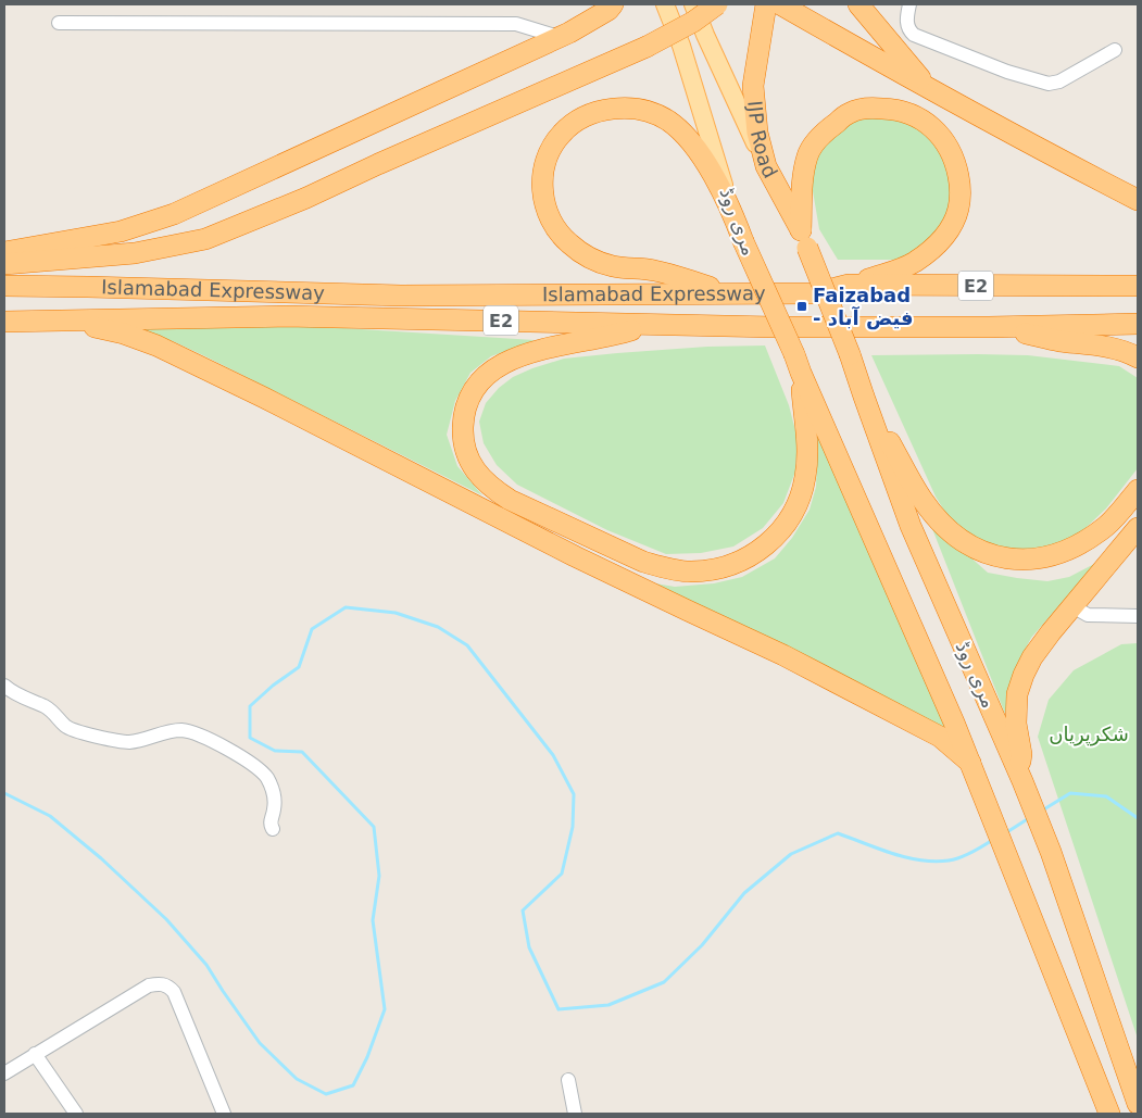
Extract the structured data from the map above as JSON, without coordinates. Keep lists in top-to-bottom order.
{
  "streets": {
    "highway": [
      "IJP Road",
      "مری روڈ",
      "E2",
      "Islamabad Expressway"
    ]
  },
  "crossings": [
    ["IJP Road", "مری روڈ"]
  ],
  "parks": ["شکرپریاں"],
  "places": {
    "transit": ["Faizabad - فیض آباد"]
  }
}
